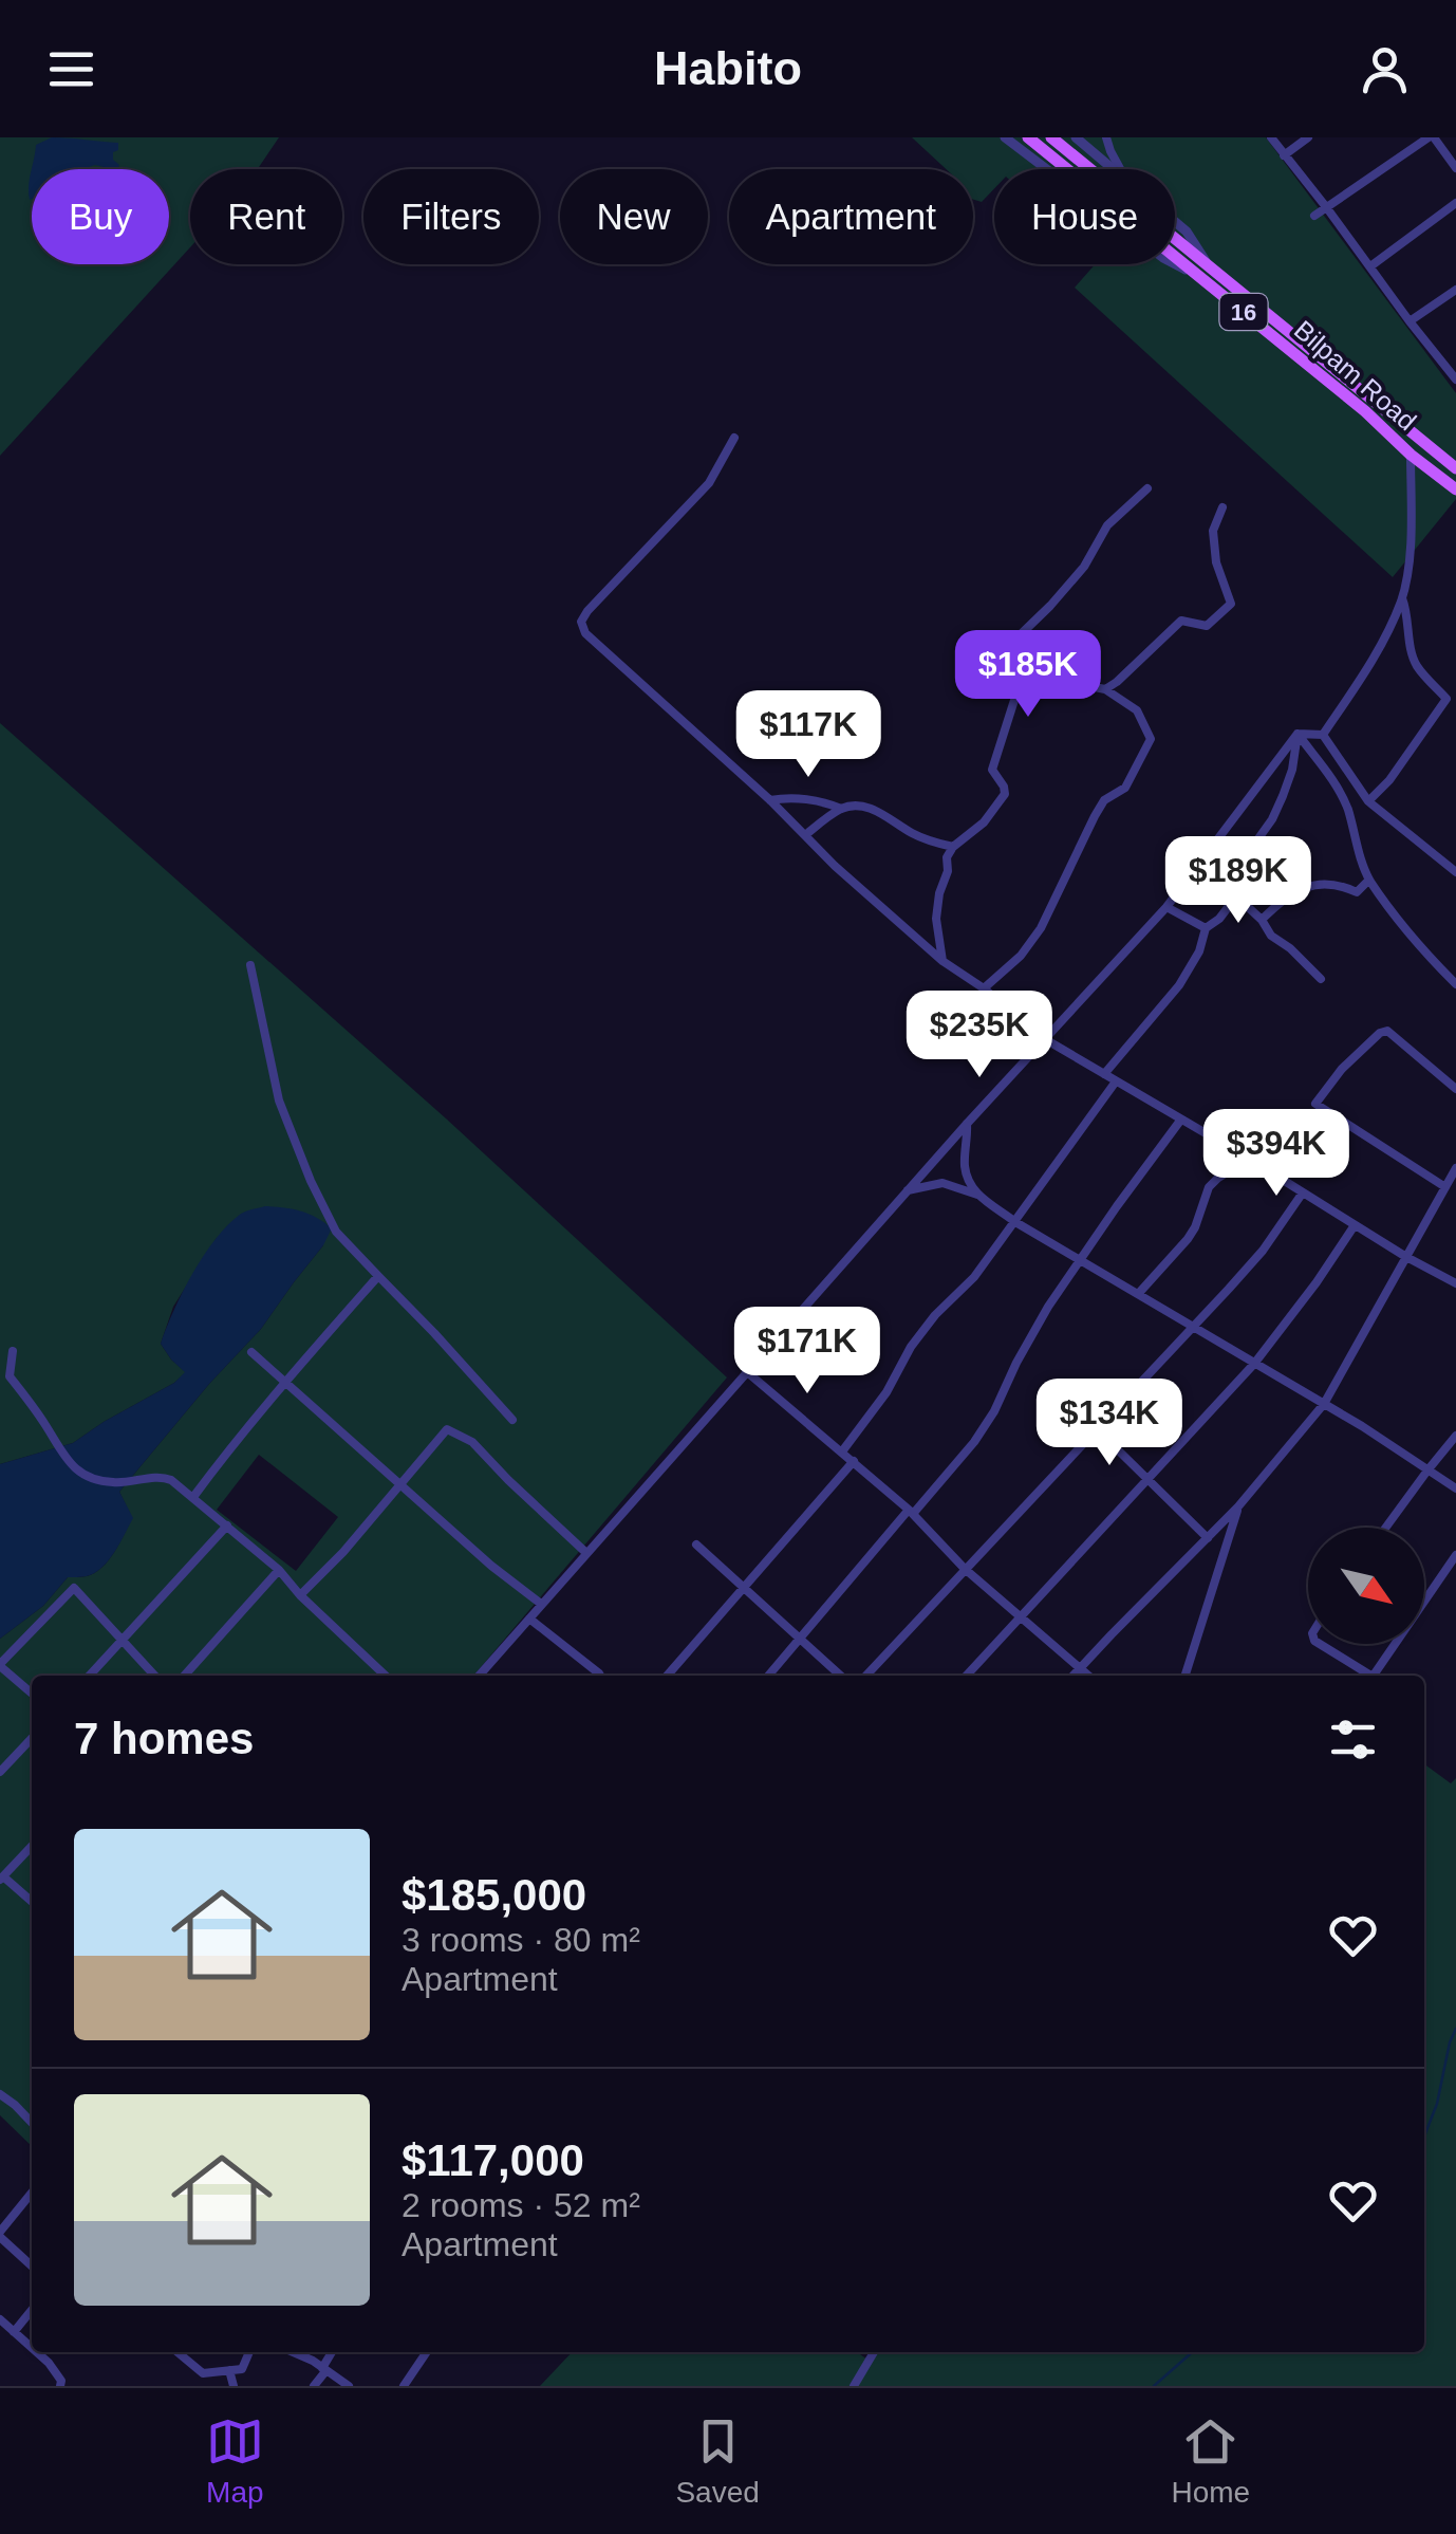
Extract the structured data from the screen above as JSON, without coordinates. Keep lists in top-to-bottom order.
{
  "streets": {
    "main road": ["16", "Bilpam Road"]
  },
  "crossings": [
    ["16", "Bilpam Road"]
  ],
  "north": "bottom right",
  "page": {
    "header": "Habito",
    "chip": [
      "Buy",
      "Rent",
      "Filters",
      "New",
      "Apartment",
      "House"
    ],
    "price": [
      "$185K",
      "$117K",
      "$189K",
      "$235K",
      "$394K",
      "$171K",
      "$134K"
    ],
    "heading": "7 homes",
    "list": [
      {
        "name": "$185,000",
        "note": "3 rooms · 80 m² · Apartment"
      },
      {
        "name": "$117,000",
        "note": "2 rooms · 52 m² · Apartment"
      }
    ],
    "tabs": ["Map", "Saved", "Home"]
  }
}
